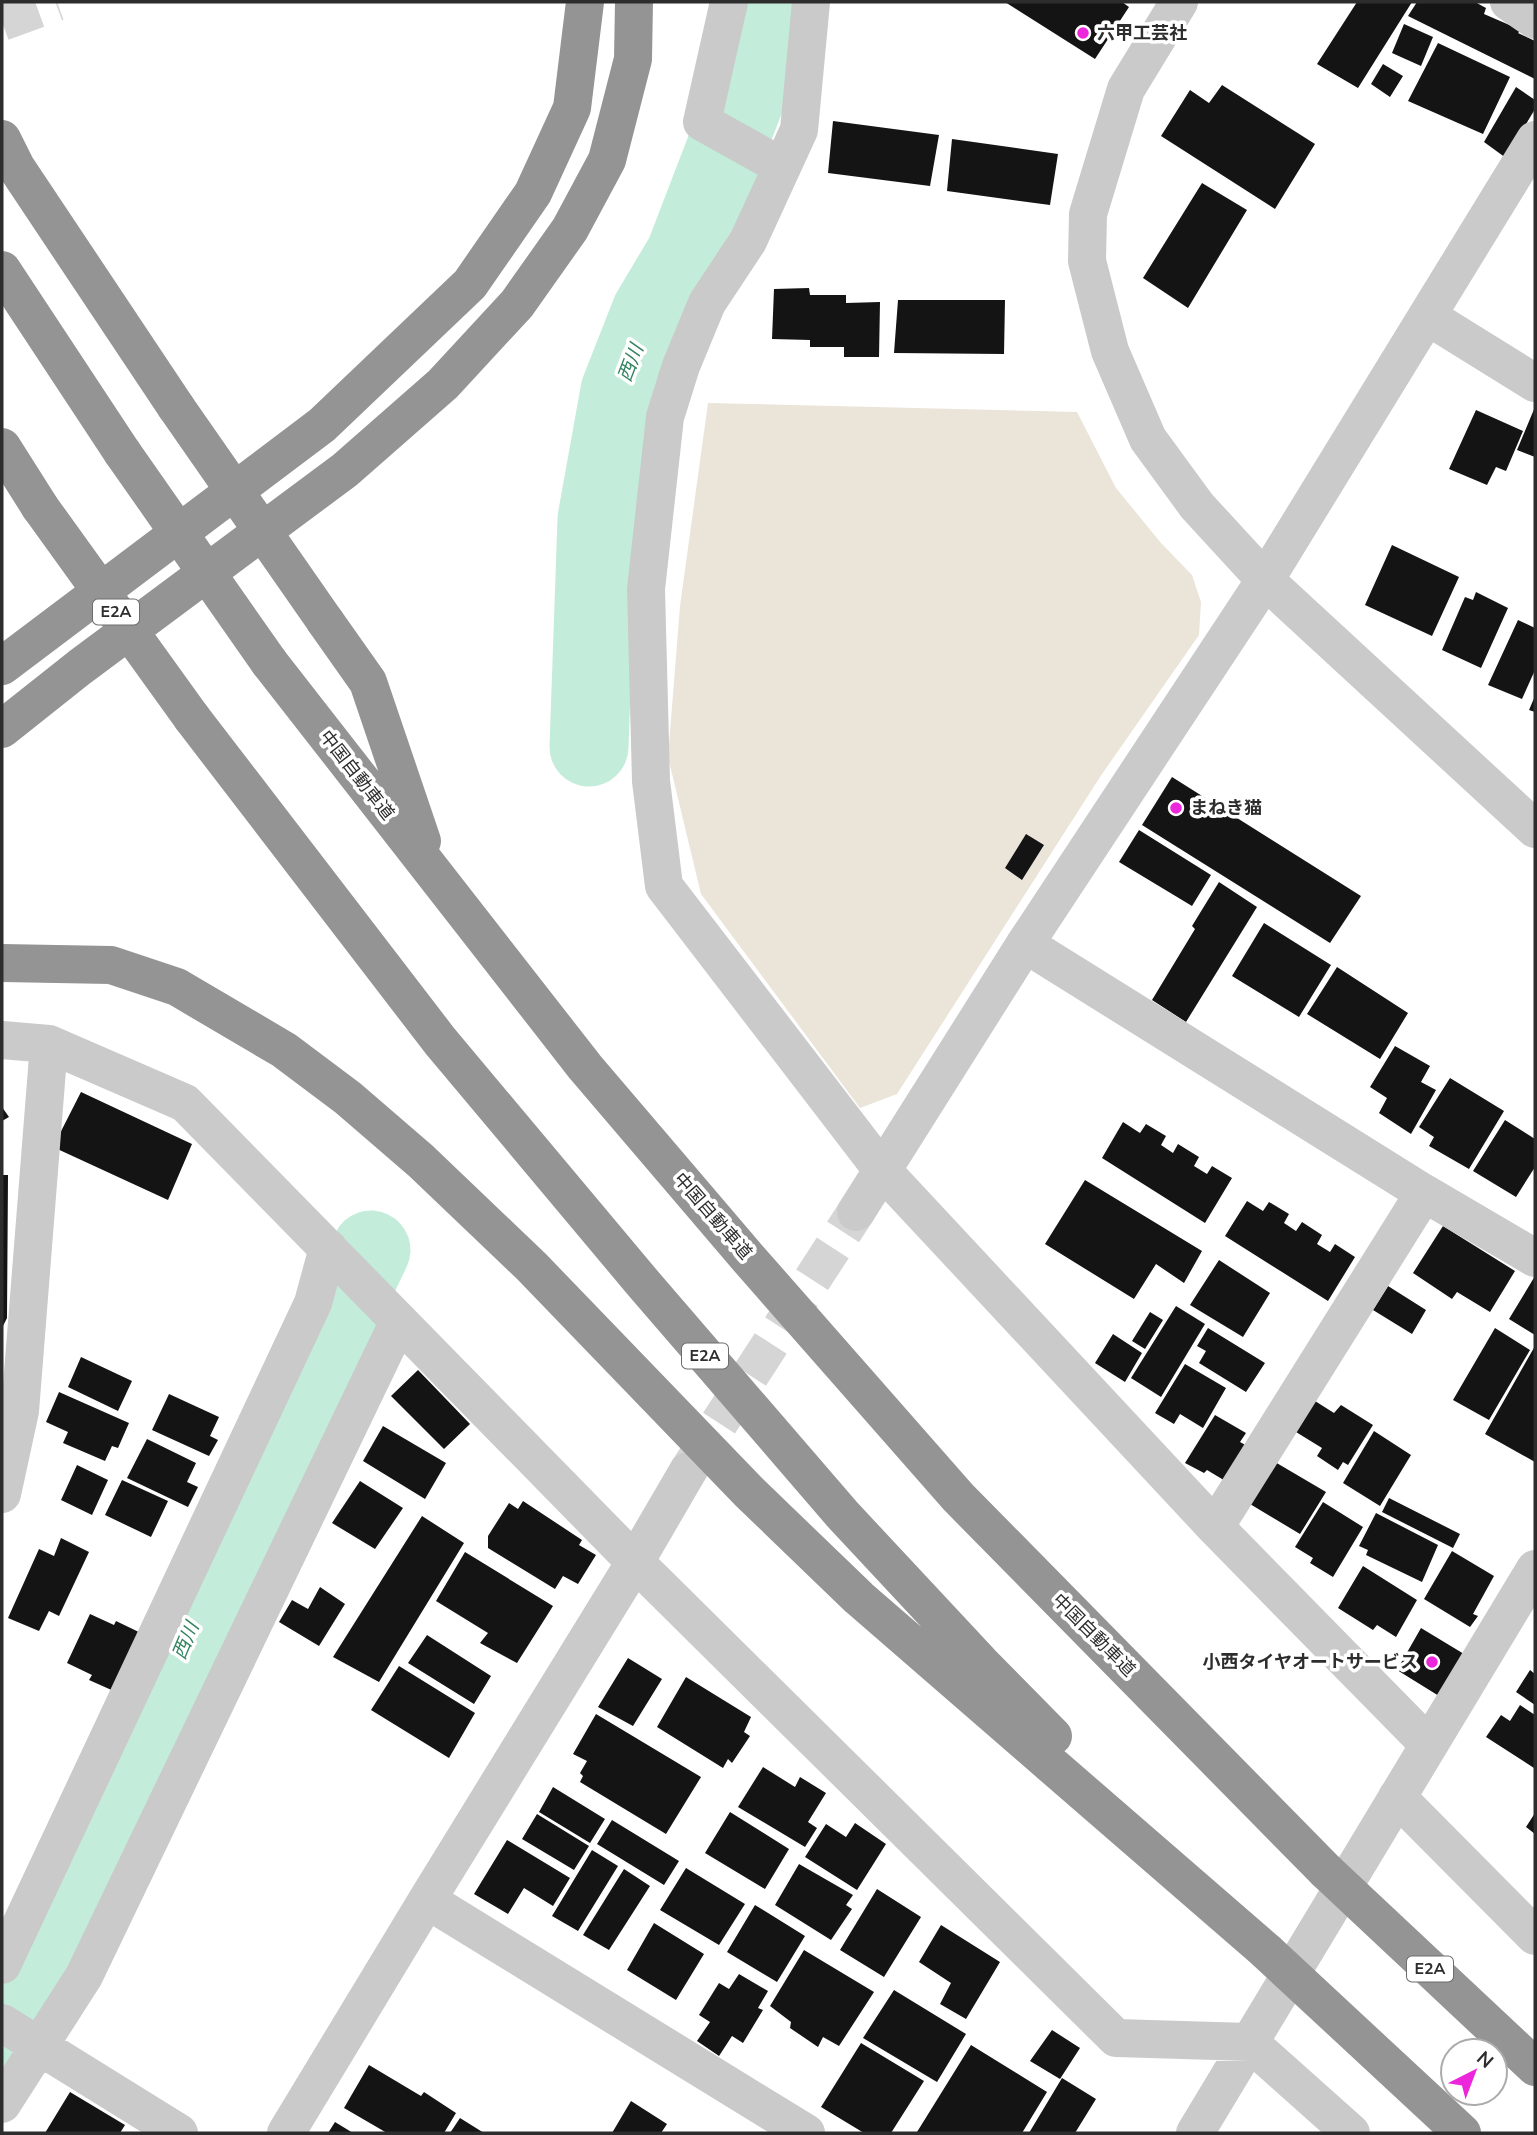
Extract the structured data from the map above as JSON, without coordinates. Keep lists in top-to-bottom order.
{
  "streets": {
    "highway": ["E2A", "中国自動車道"]
  },
  "water": ["西川"],
  "places": ["六甲工芸社", "まねき猫", "小西タイヤオートサービス"],
  "north": "top right"
}
